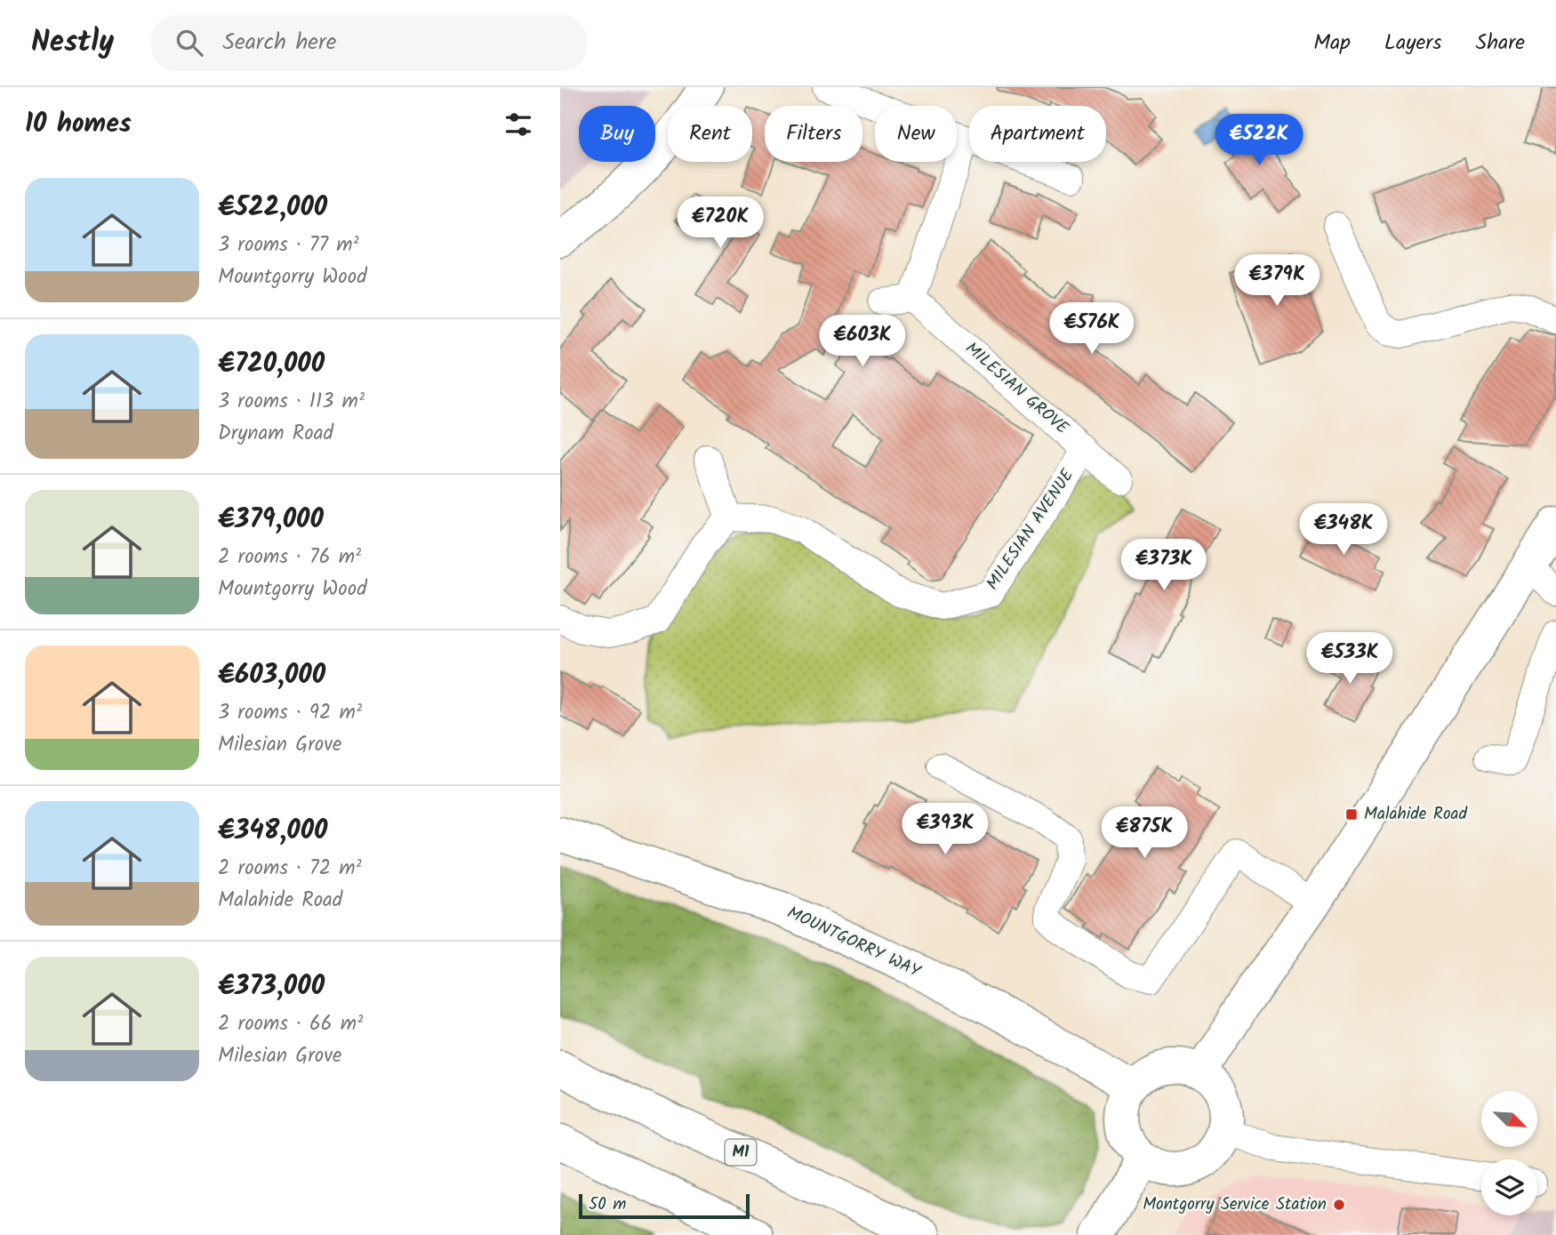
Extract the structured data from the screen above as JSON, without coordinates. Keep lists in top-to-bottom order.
{
  "streets": {
    "main road": ["MOUNTGORRY WAY", "M1"],
    "street": ["MILESIAN GROVE", "MILESIAN AVENUE"]
  },
  "crossings": [
    ["MILESIAN GROVE", "MILESIAN AVENUE"]
  ],
  "places": {
    "transit": ["Malahide Road"],
    "other": ["Montgorry Service Station"]
  },
  "scale_bar": "50 m",
  "north": "bottom right",
  "page": {
    "header": "Nestly",
    "search": "Search here",
    "nav": ["Map", "Layers", "Share"],
    "heading": "10 homes",
    "chip": [
      "Buy",
      "Rent",
      "Filters",
      "New",
      "Apartment"
    ],
    "price": [
      "€522K",
      "€720K",
      "€379K",
      "€576K",
      "€603K",
      "€348K",
      "€373K",
      "€533K",
      "€393K",
      "€875K"
    ],
    "list": [
      {
        "name": "€522,000",
        "note": "3 rooms · 77 m² · Mountgorry Wood"
      },
      {
        "name": "€720,000",
        "note": "3 rooms · 113 m² · Drynam Road"
      },
      {
        "name": "€379,000",
        "note": "2 rooms · 76 m² · Mountgorry Wood"
      },
      {
        "name": "€603,000",
        "note": "3 rooms · 92 m² · Milesian Grove"
      },
      {
        "name": "€348,000",
        "note": "2 rooms · 72 m² · Malahide Road"
      },
      {
        "name": "€373,000",
        "note": "2 rooms · 66 m² · Milesian Grove"
      }
    ],
    "scale": "50 m"
  }
}
